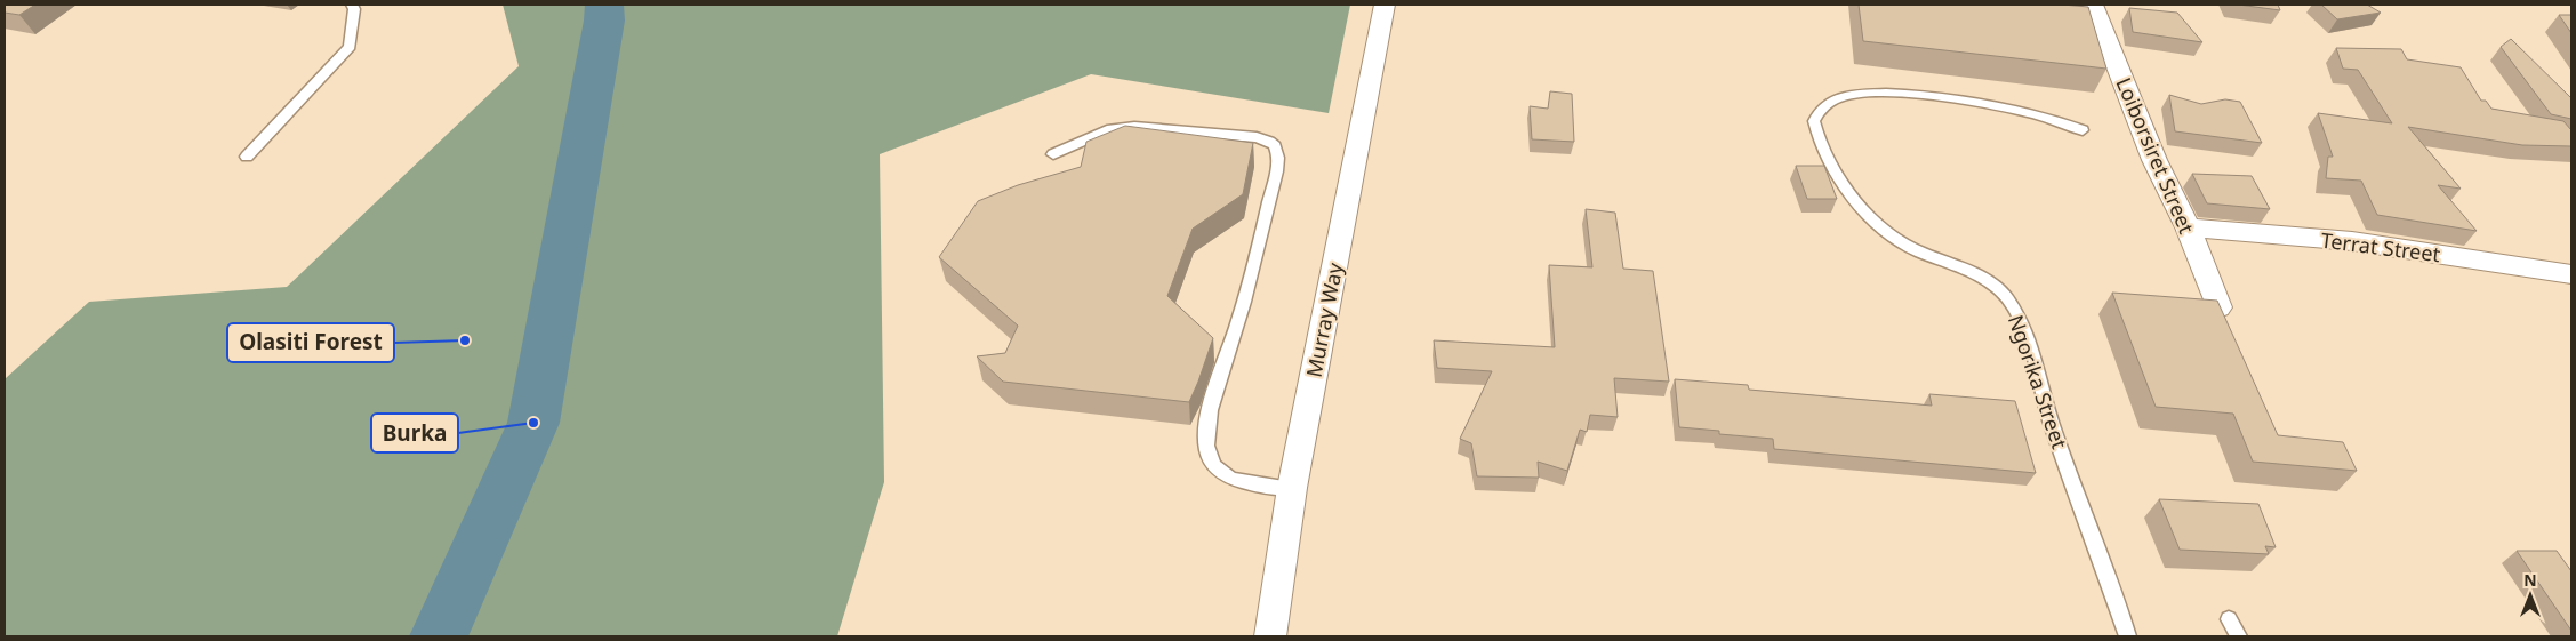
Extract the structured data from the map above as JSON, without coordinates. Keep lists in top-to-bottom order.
{
  "streets": {
    "street": ["Loiborsiret Street", "Terrat Street", "Murray Way"],
    "lane": ["Ngorika Street"]
  },
  "crossings": [
    ["Loiborsiret Street", "Terrat Street"]
  ],
  "places": ["Olasiti Forest", "Burka"],
  "north": "top"
}
